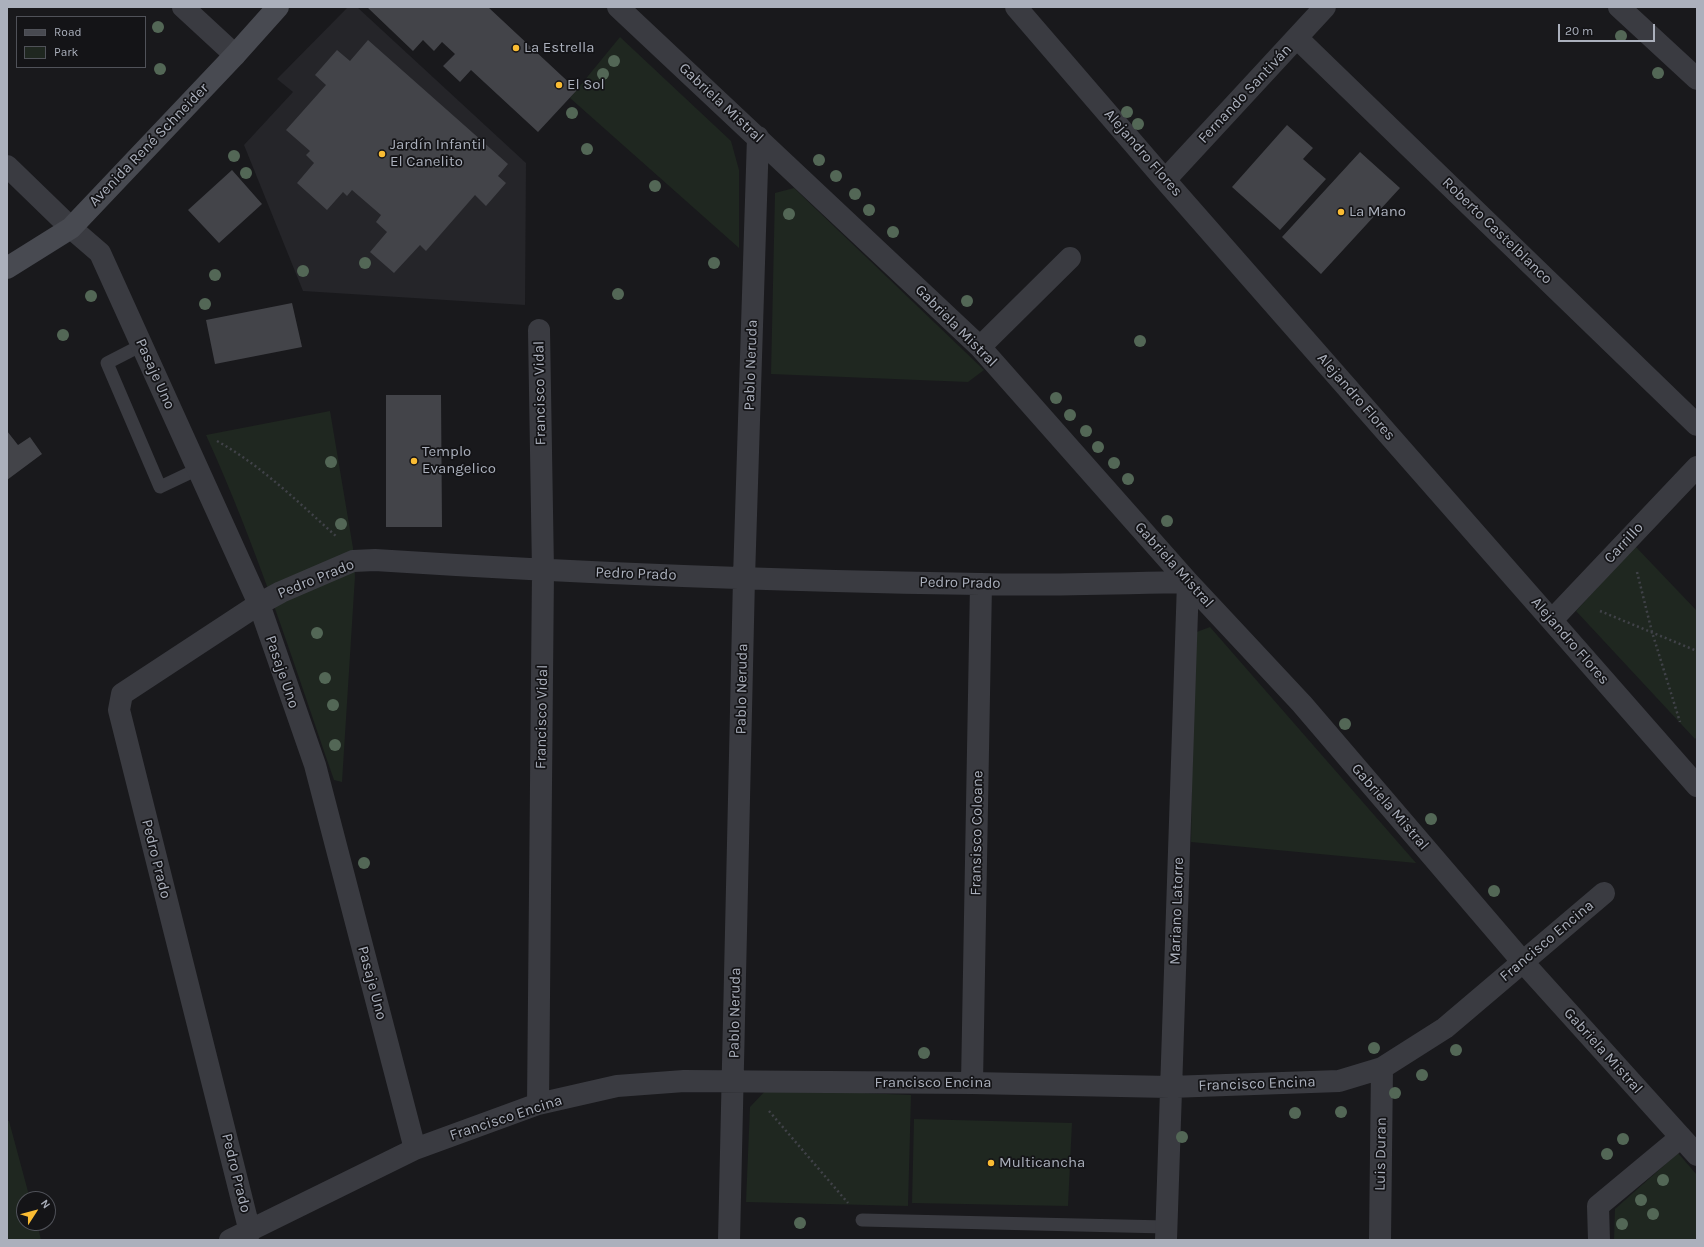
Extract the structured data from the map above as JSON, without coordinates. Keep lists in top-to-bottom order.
{
  "streets": {
    "main road": ["Avenida René Schneider"],
    "street": [
      "Fernando Santiván",
      "Gabriela Mistral",
      "Alejandro Flores",
      "Roberto Castelblanco",
      "Pablo Neruda",
      "Pasaje Uno",
      "Francisco Vidal",
      "Carrillo",
      "Pedro Prado",
      "Fransisco Coloane",
      "Mariano Latorre",
      "Francisco Encina",
      "Luis Duran"
    ]
  },
  "crossings": [
    ["Fernando Santiván", "Alejandro Flores"],
    ["Fernando Santiván", "Roberto Castelblanco"],
    ["Gabriela Mistral", "Pablo Neruda"],
    ["Gabriela Mistral", "Pedro Prado"],
    ["Gabriela Mistral", "Mariano Latorre"],
    ["Gabriela Mistral", "Francisco Encina"],
    ["Avenida René Schneider", "Pasaje Uno"],
    ["Alejandro Flores", "Carrillo"],
    ["Pablo Neruda", "Pedro Prado"],
    ["Pablo Neruda", "Francisco Encina"],
    ["Pasaje Uno", "Pedro Prado"],
    ["Pasaje Uno", "Francisco Encina"],
    ["Francisco Vidal", "Pedro Prado"],
    ["Francisco Vidal", "Francisco Encina"],
    ["Pedro Prado", "Fransisco Coloane"],
    ["Pedro Prado", "Mariano Latorre"],
    ["Pedro Prado", "Francisco Encina"],
    ["Fransisco Coloane", "Francisco Encina"],
    ["Mariano Latorre", "Francisco Encina"],
    ["Francisco Encina", "Luis Duran"]
  ],
  "places": [
    "La Estrella",
    "El Sol",
    "Jardín Infantil El Canelito",
    "La Mano",
    "Templo Evangelico",
    "Multicancha"
  ],
  "legend": ["Road", "Park"],
  "scale_bar": "20 m",
  "north": "top right"
}
